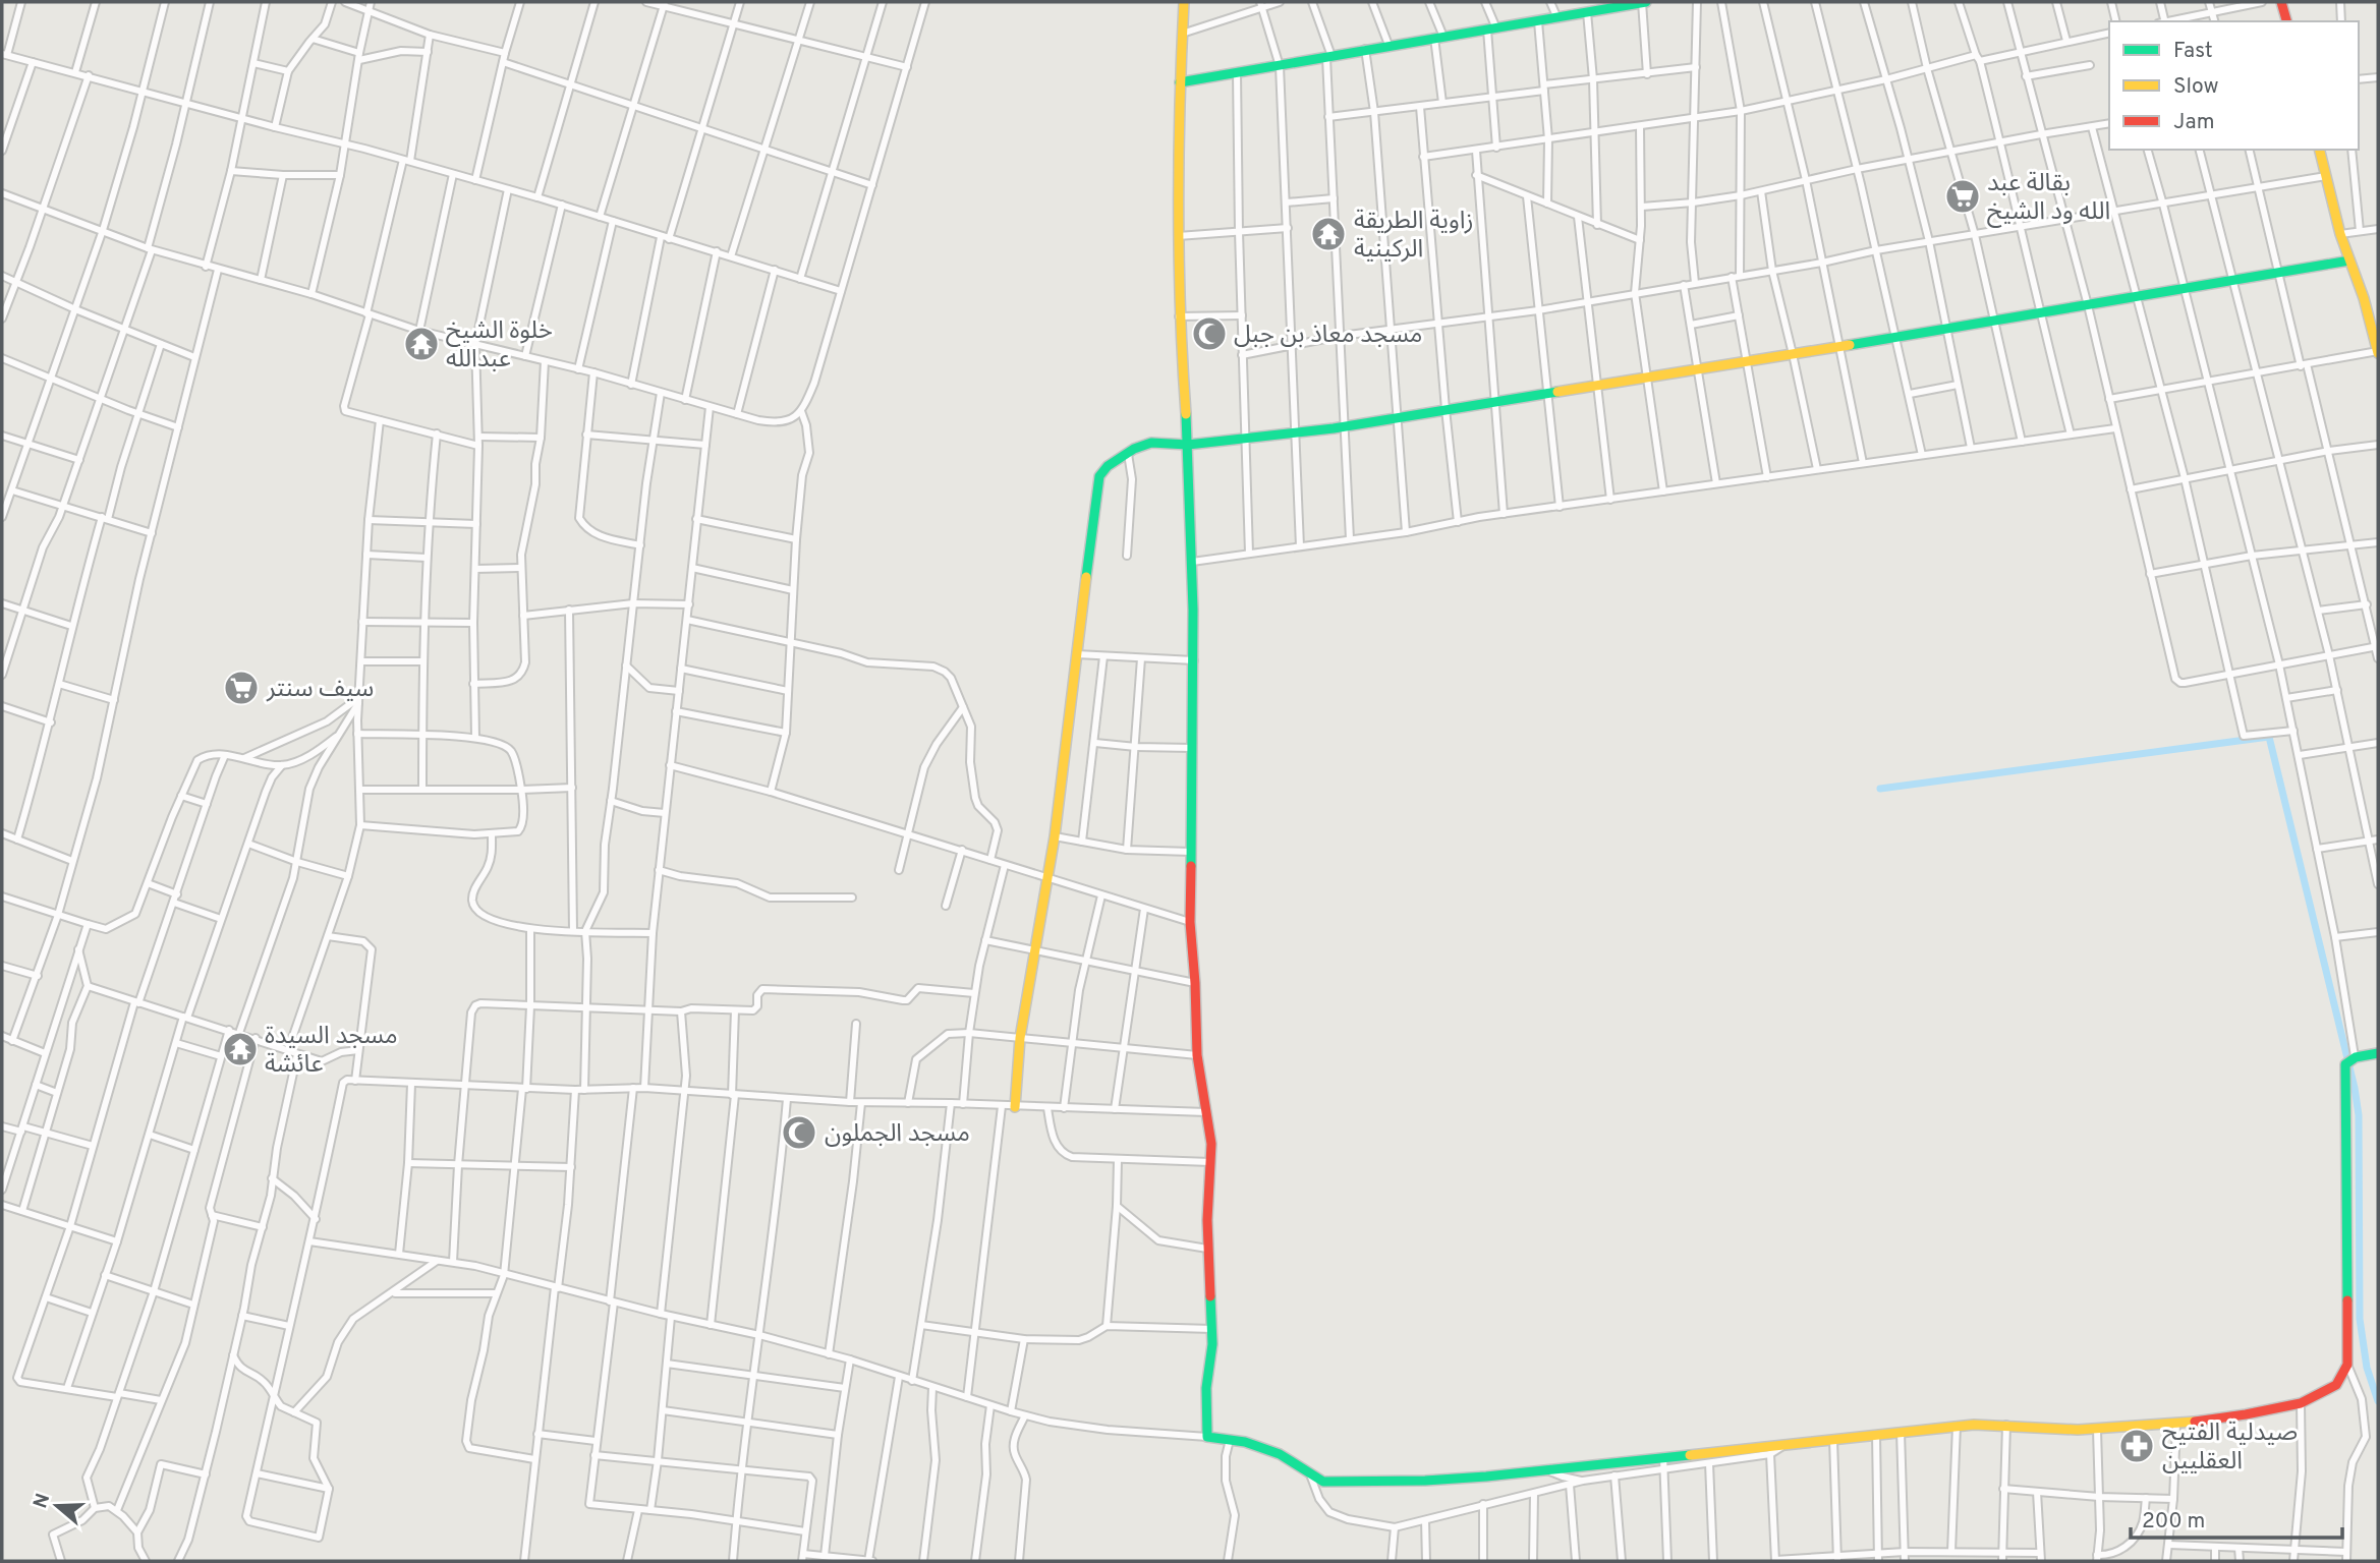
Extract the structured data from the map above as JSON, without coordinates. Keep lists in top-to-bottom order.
{
  "places": {
    "supermarket": ["بقالة عبد الله ود الشيخ", "سيف سنتر"],
    "temple": ["زاوية الطريقة الركينية", "خلوة الشيخ عبدالله", "مسجد السيدة عائشة"],
    "mosque": ["مسجد معاذ بن جبل", "مسجد الجملون"],
    "pharmacy": ["صيدلية الفتيح العقليين"]
  },
  "legend": ["Fast", "Slow", "Jam"],
  "scale_bar": "200 m",
  "north": "left"
}
